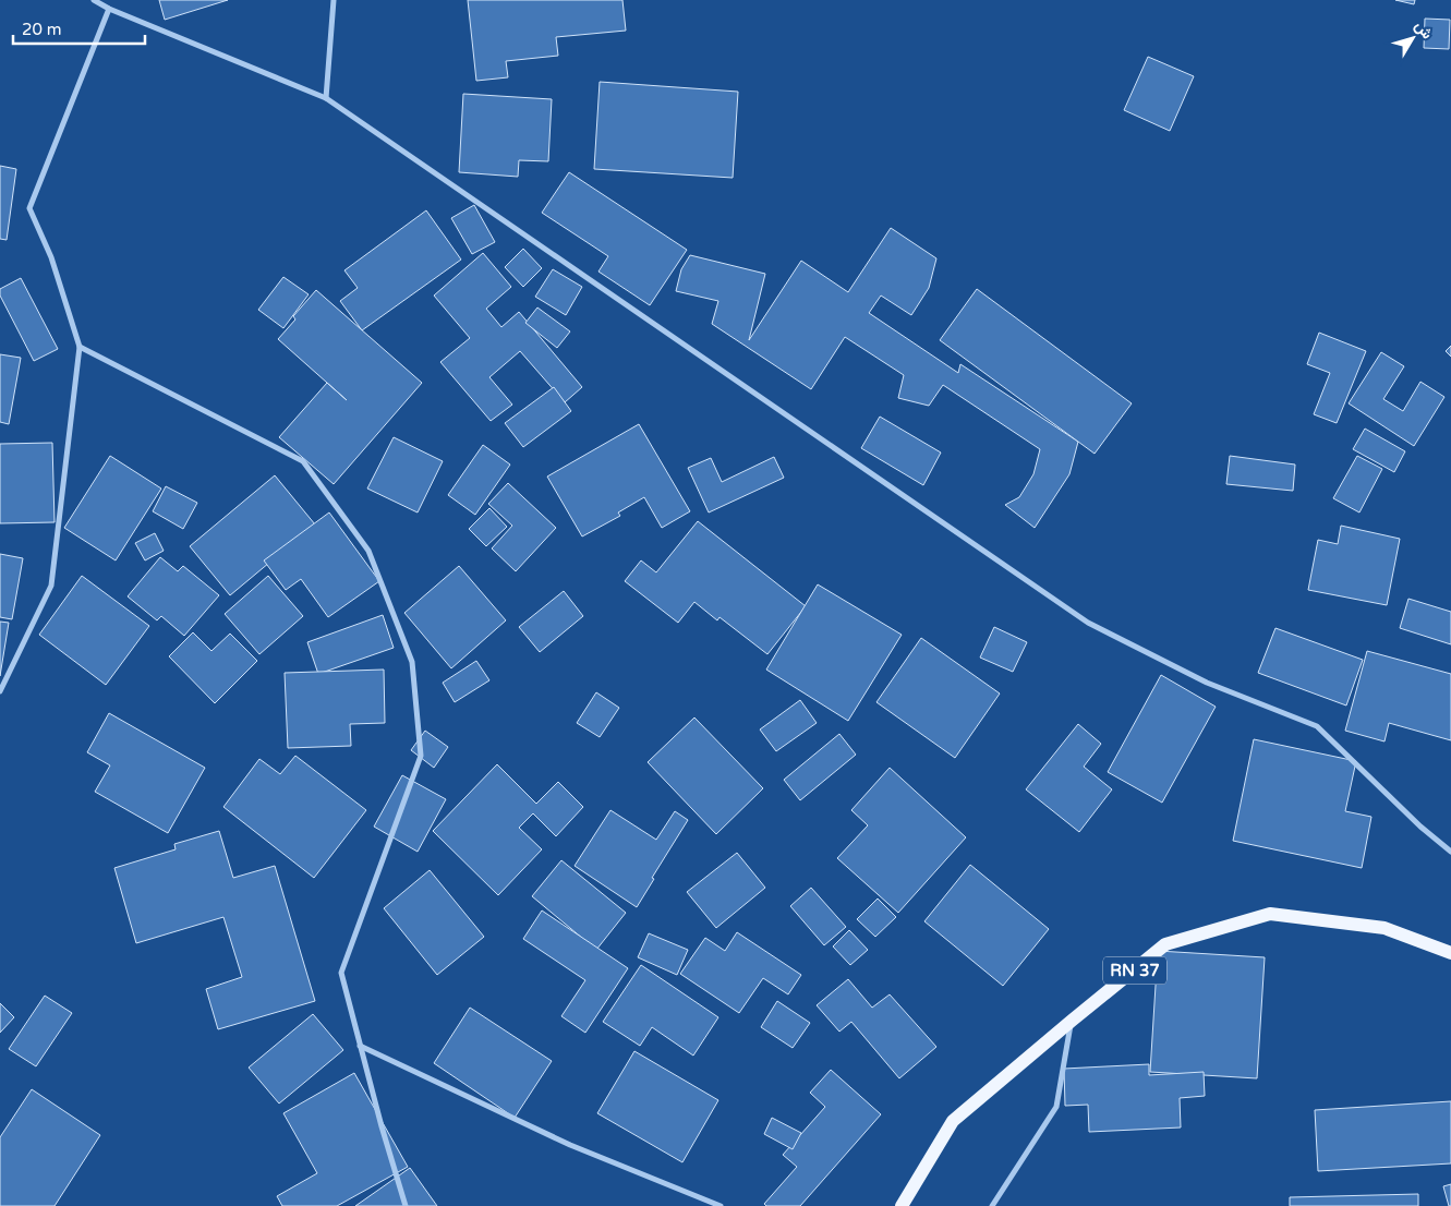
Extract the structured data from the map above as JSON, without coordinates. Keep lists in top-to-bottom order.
{
  "streets": {
    "main road": ["RN 37"]
  },
  "scale_bar": "20 m",
  "north": "top right"
}
